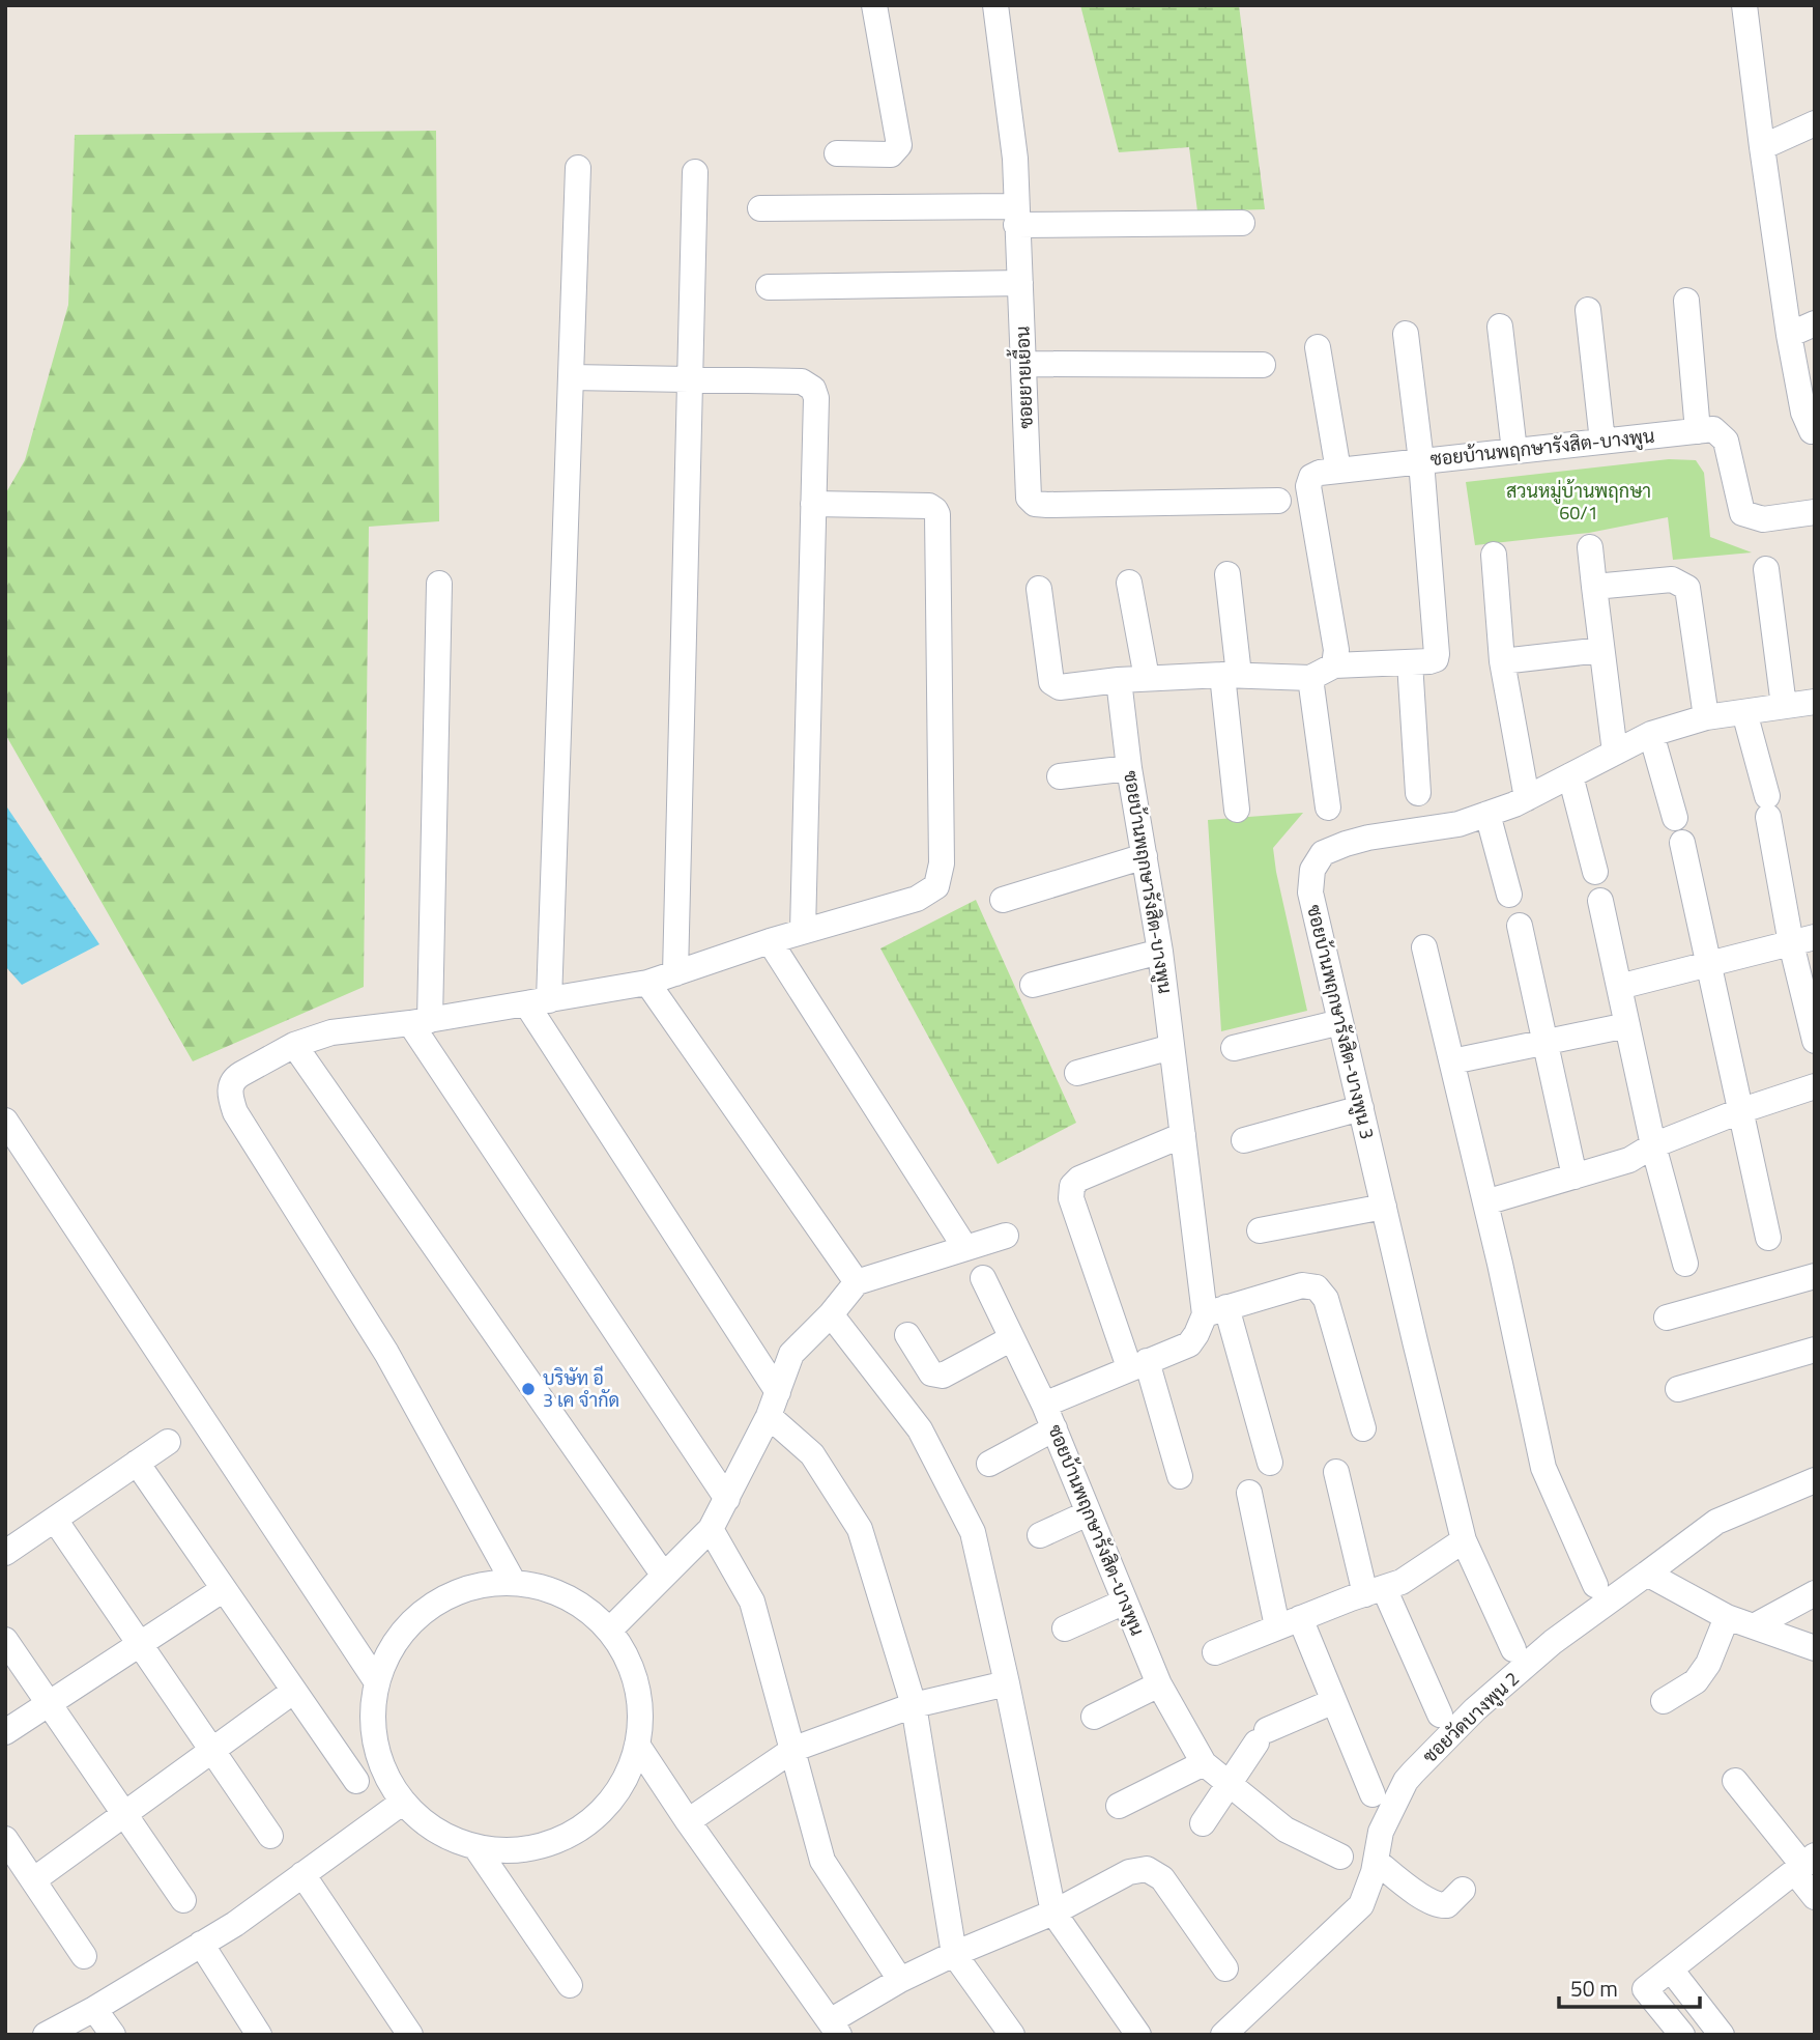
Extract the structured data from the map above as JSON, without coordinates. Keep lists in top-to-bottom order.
{
  "streets": {
    "street": [
      "ซอยยายเยื้อน",
      "ซอยบ้านพฤกษารังสิต-บางพูน",
      "ซอยบ้านพฤกษารังสิต-บางพูน 3",
      "ซอยวัดบางพูน 2"
    ]
  },
  "parks": ["สวนหมู่บ้านพฤกษา 60/1"],
  "places": ["บริษัท อี 3 เค จำกัด"],
  "scale_bar": "50 m"
}
